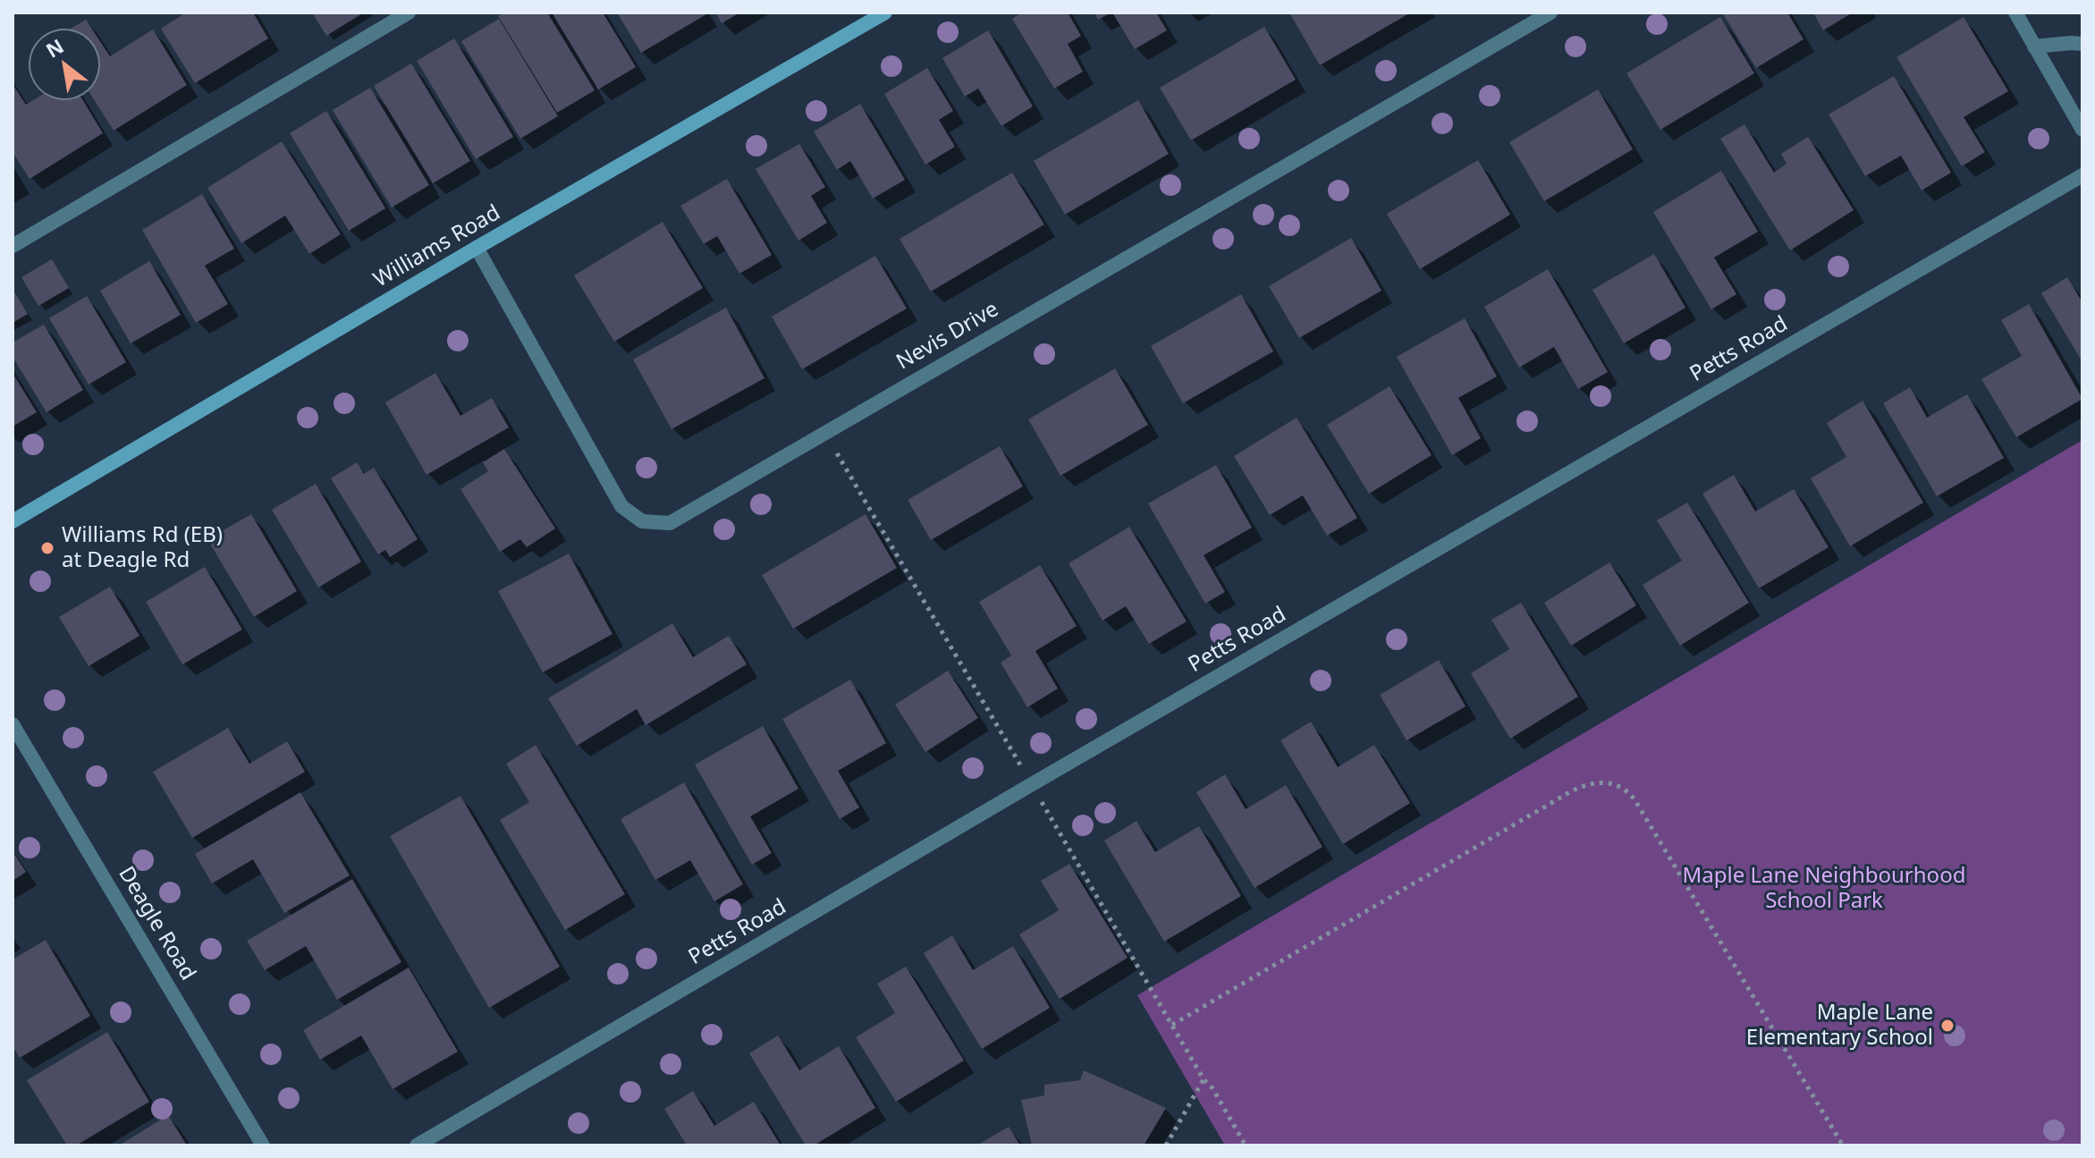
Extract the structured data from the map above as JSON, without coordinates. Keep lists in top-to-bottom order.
{
  "streets": {
    "street": [
      "Williams Road",
      "Nevis Drive",
      "Petts Road",
      "Deagle Road"
    ]
  },
  "crossings": [
    ["Williams Road", "Nevis Drive"]
  ],
  "parks": ["Maple Lane Neighbourhood School Park"],
  "places": ["Williams Rd (EB) at Deagle Rd", "Maple Lane Elementary School"],
  "north": "top left"
}
